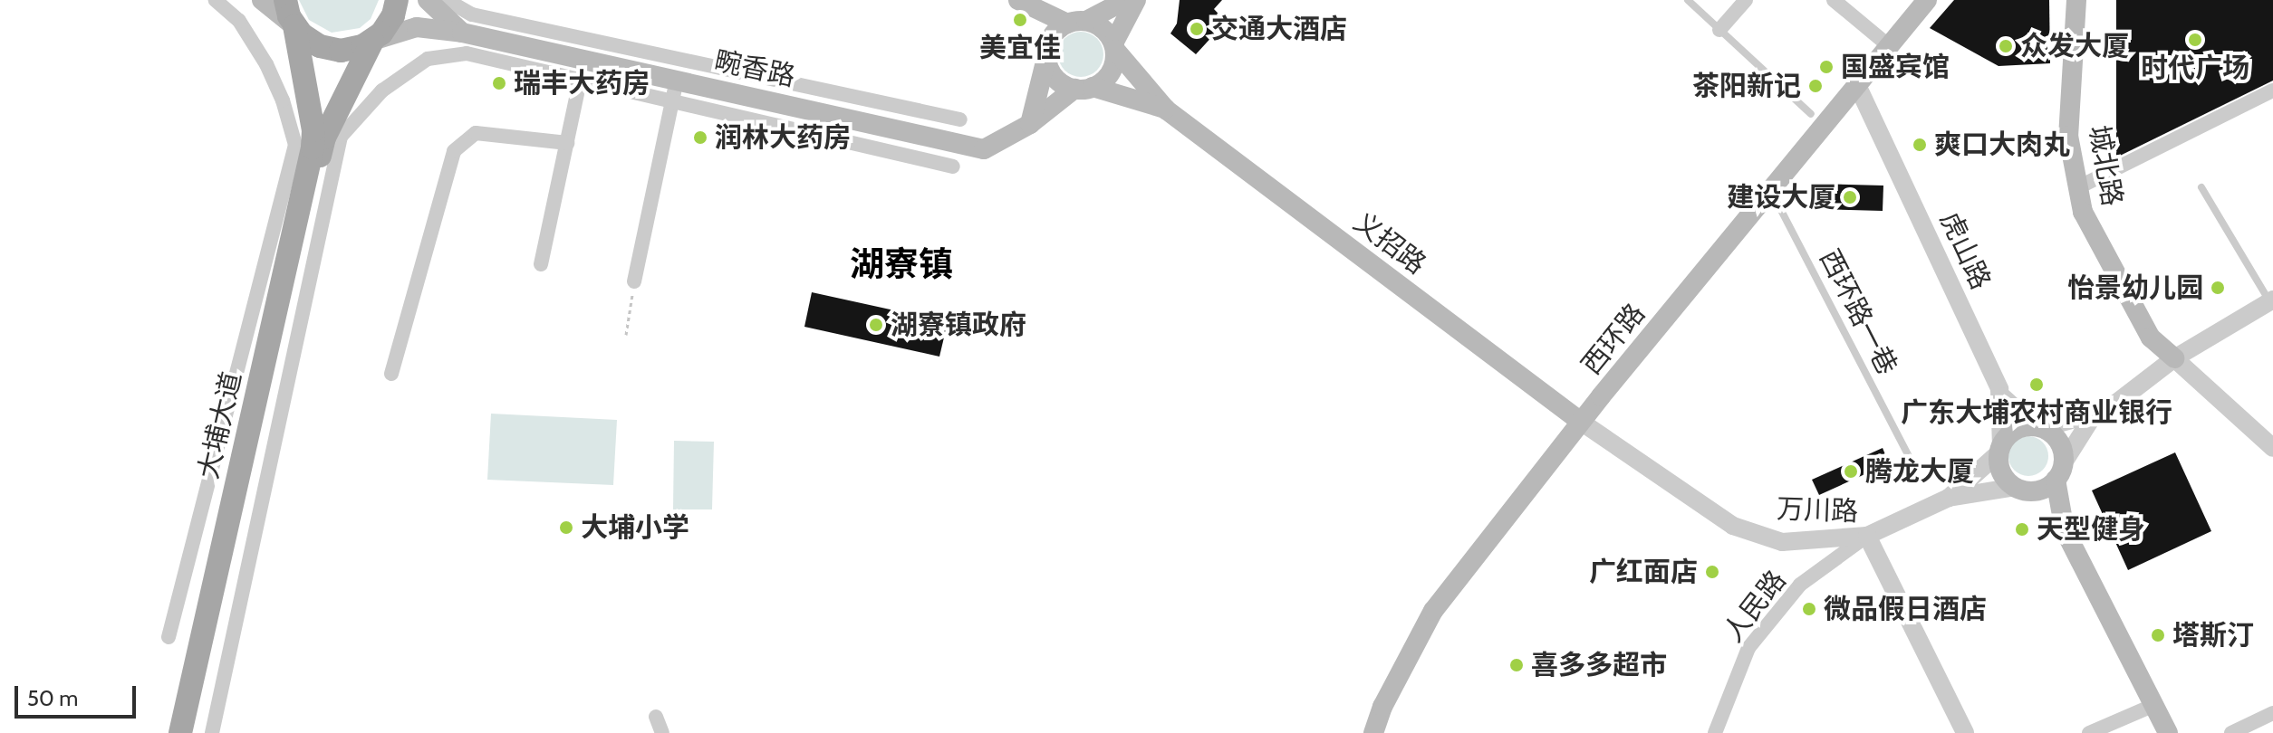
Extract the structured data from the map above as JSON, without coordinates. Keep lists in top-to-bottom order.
{
  "streets": {
    "main road": [
      "畹香路",
      "城北路",
      "义招路",
      "西环路",
      "大埔大道"
    ],
    "street": ["虎山路", "万川路", "人民路"],
    "lane": ["西环路一巷"]
  },
  "crossings": [
    ["义招路", "西环路"],
    ["义招路", "万川路"],
    ["虎山路", "西环路"],
    ["西环路一巷", "西环路"],
    ["西环路", "万川路"],
    ["万川路", "人民路"]
  ],
  "districts": ["湖寮镇"],
  "places": [
    "美宜佳",
    "交通大酒店",
    "时代广场",
    "众发大厦",
    "国盛宾馆",
    "瑞丰大药房",
    "茶阳新记",
    "润林大药房",
    "爽口大肉丸",
    "建设大厦",
    "怡景幼儿园",
    "湖寮镇政府",
    "广东大埔农村商业银行",
    "腾龙大厦",
    "大埔小学",
    "天型健身",
    "广红面店",
    "微品假日酒店",
    "塔斯汀",
    "喜多多超市"
  ],
  "scale_bar": "50 m"
}
